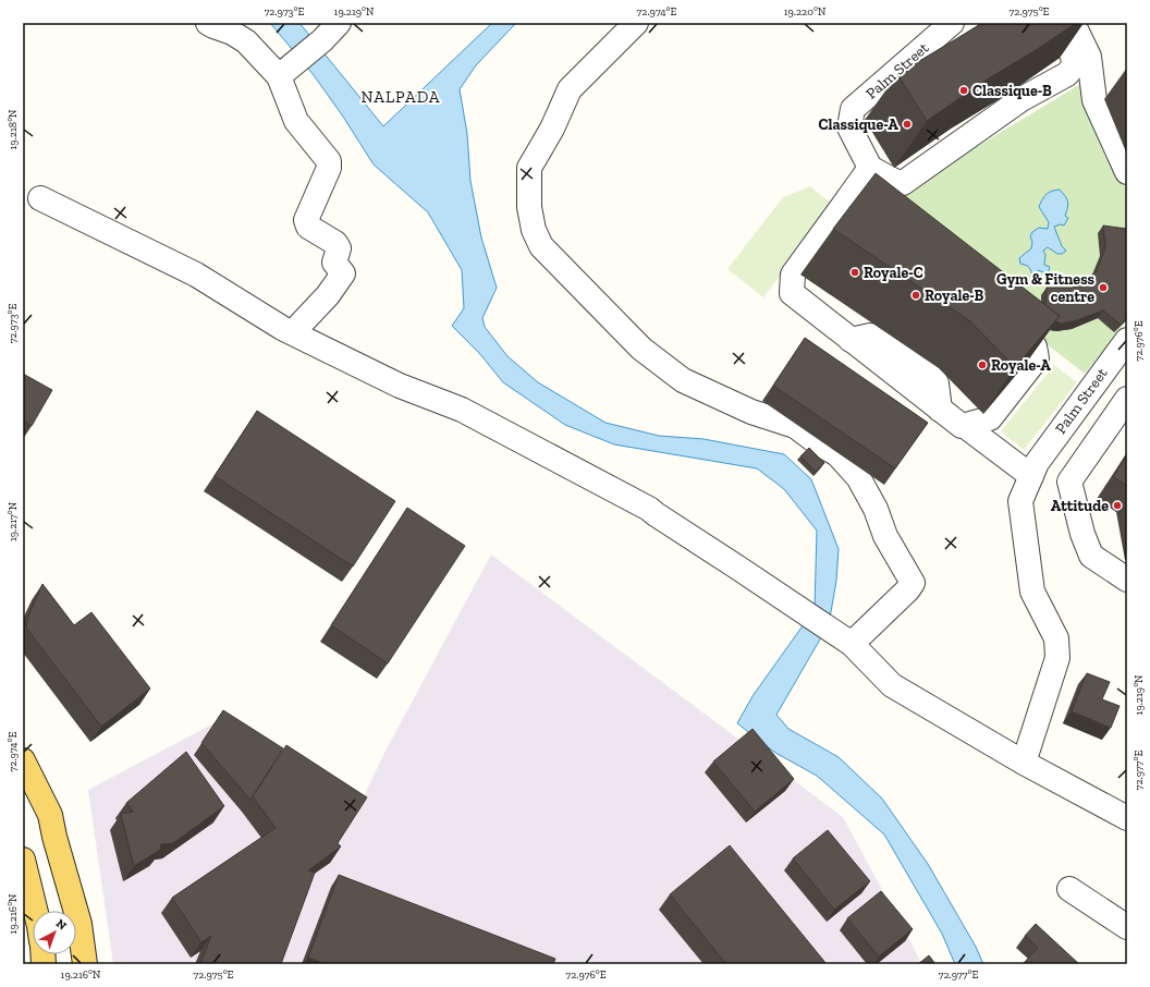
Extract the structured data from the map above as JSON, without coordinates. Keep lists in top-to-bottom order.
{
  "streets": {
    "street": ["Palm Street"]
  },
  "districts": ["NALPADA"],
  "places": [
    "Classique-B",
    "Classique-A",
    "Royale-C",
    "Gym & Fitness centre",
    "Royale-B",
    "Royale-A",
    "Attitude"
  ],
  "north": "top right",
  "coordinates": [
    "72.973°E",
    "19.219°N",
    "72.974°E",
    "19.220°N",
    "72.975°E",
    "19.218°N",
    "72.976°E",
    "19.217°N",
    "72.977°E",
    "19.216°N"
  ]
}
